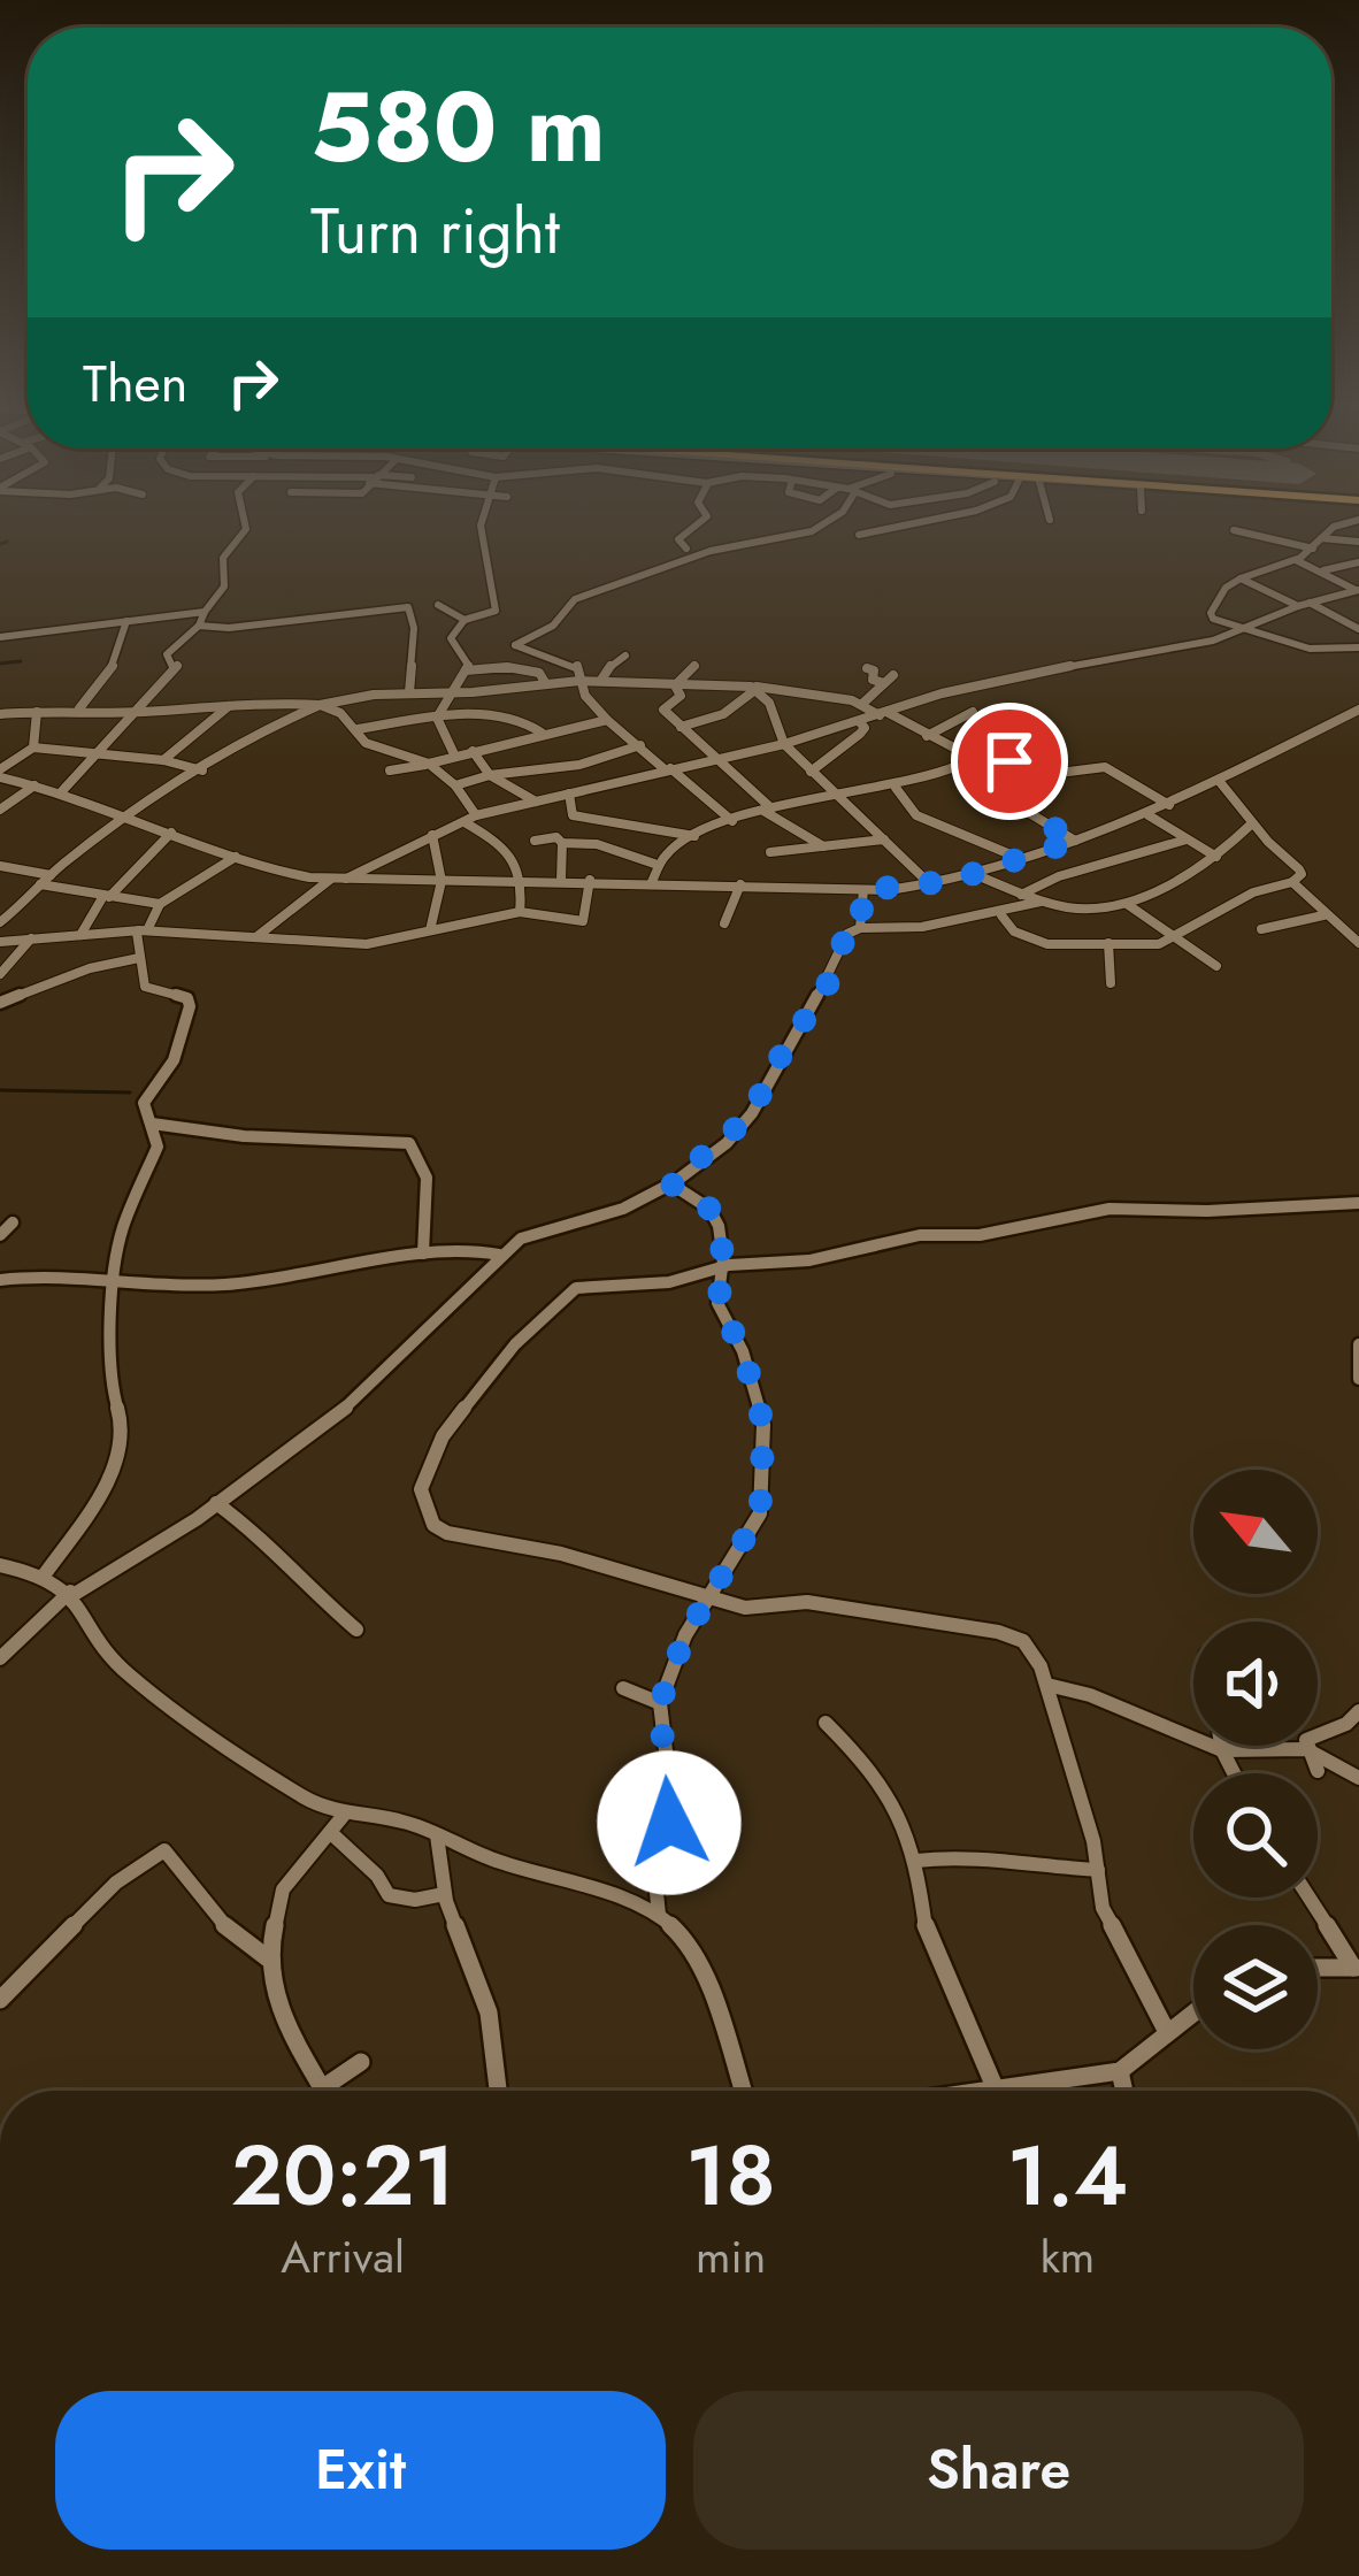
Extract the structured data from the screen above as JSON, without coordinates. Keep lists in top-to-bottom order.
{
  "north": "top left",
  "page": {
    "turn": ["580 m", "Turn right"],
    "then": "Then",
    "eta": [
      "20:21",
      "Arrival",
      "18",
      "min",
      "1.4",
      "km"
    ],
    "buttons": ["Exit", "Share"]
  }
}
